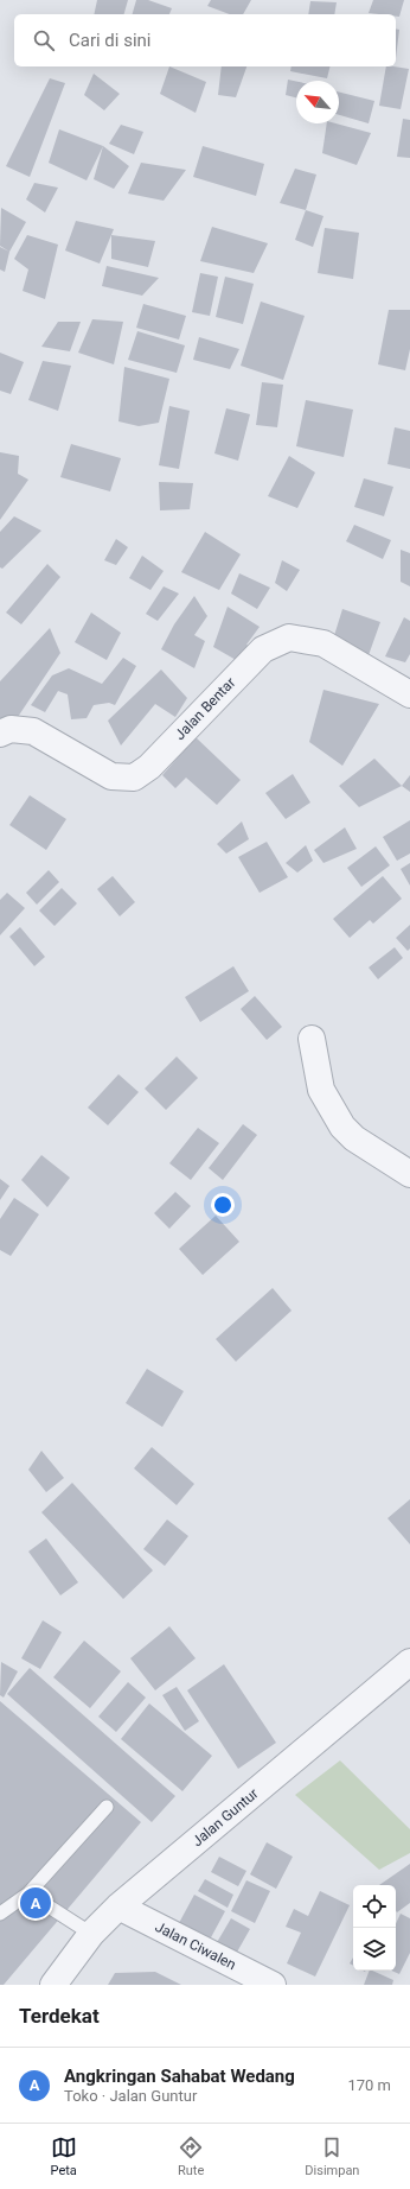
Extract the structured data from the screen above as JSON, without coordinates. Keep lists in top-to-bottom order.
{
  "streets": {
    "street": ["Jalan Bentar", "Jalan Guntur", "Jalan Ciwalen"]
  },
  "crossings": [
    ["Jalan Guntur", "Jalan Ciwalen"]
  ],
  "north": "top left",
  "page": {
    "search": "Cari di sini",
    "pins": "A",
    "heading": "Terdekat",
    "list": [
      {
        "mark": "A",
        "name": "Angkringan Sahabat Wedang",
        "note": "Toko · Jalan Guntur",
        "value": "170 m"
      }
    ],
    "nav": ["Peta", "Rute", "Disimpan"]
  }
}
